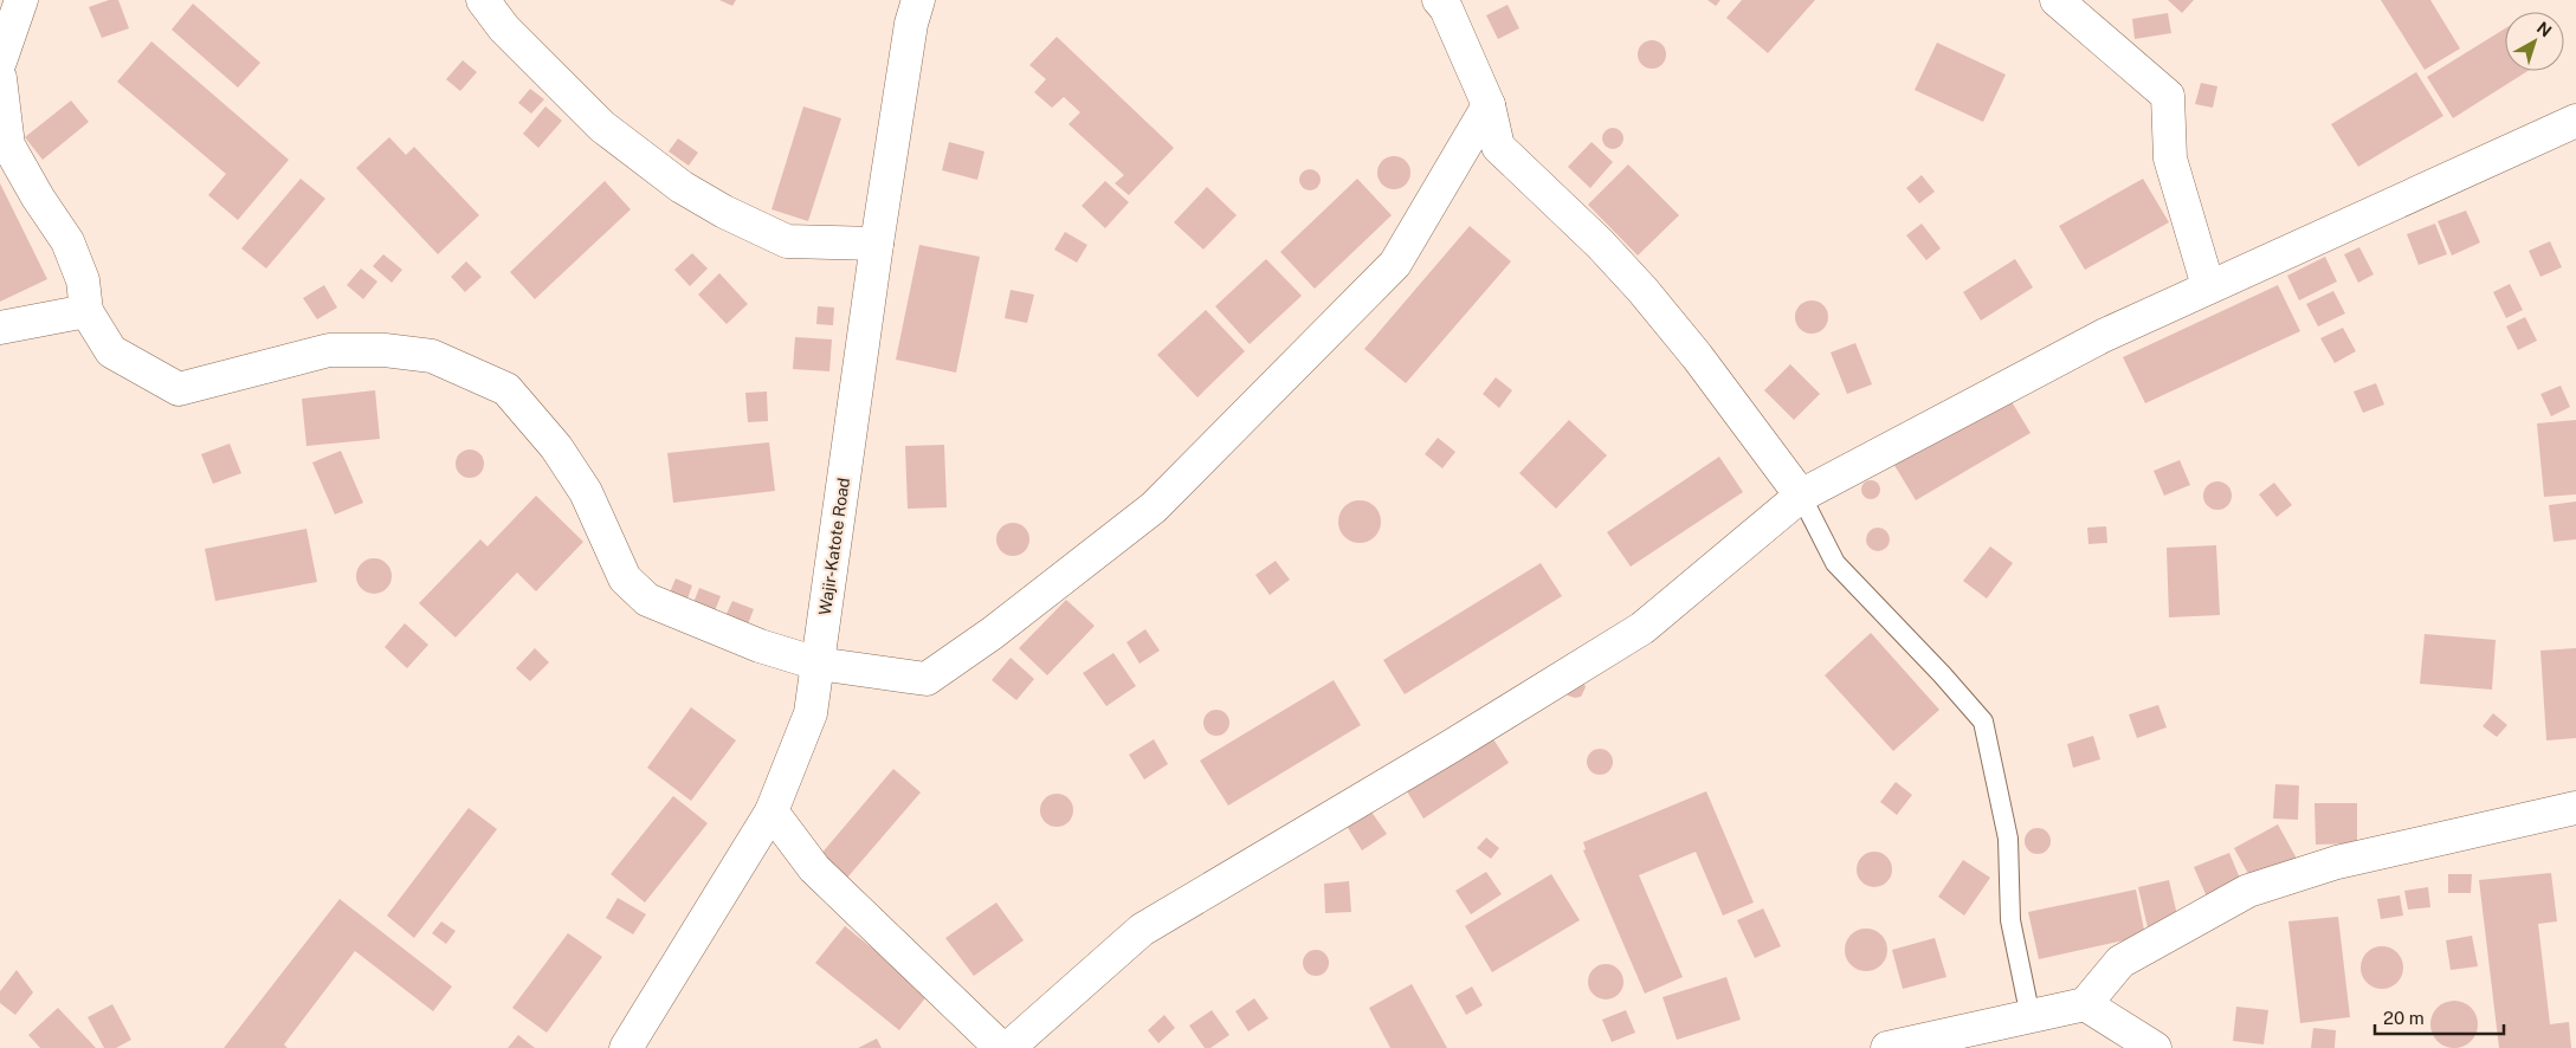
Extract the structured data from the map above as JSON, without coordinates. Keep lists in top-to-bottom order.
{
  "streets": {
    "street": ["Wajir-Katote Road"]
  },
  "scale_bar": "20 m",
  "north": "top right"
}
